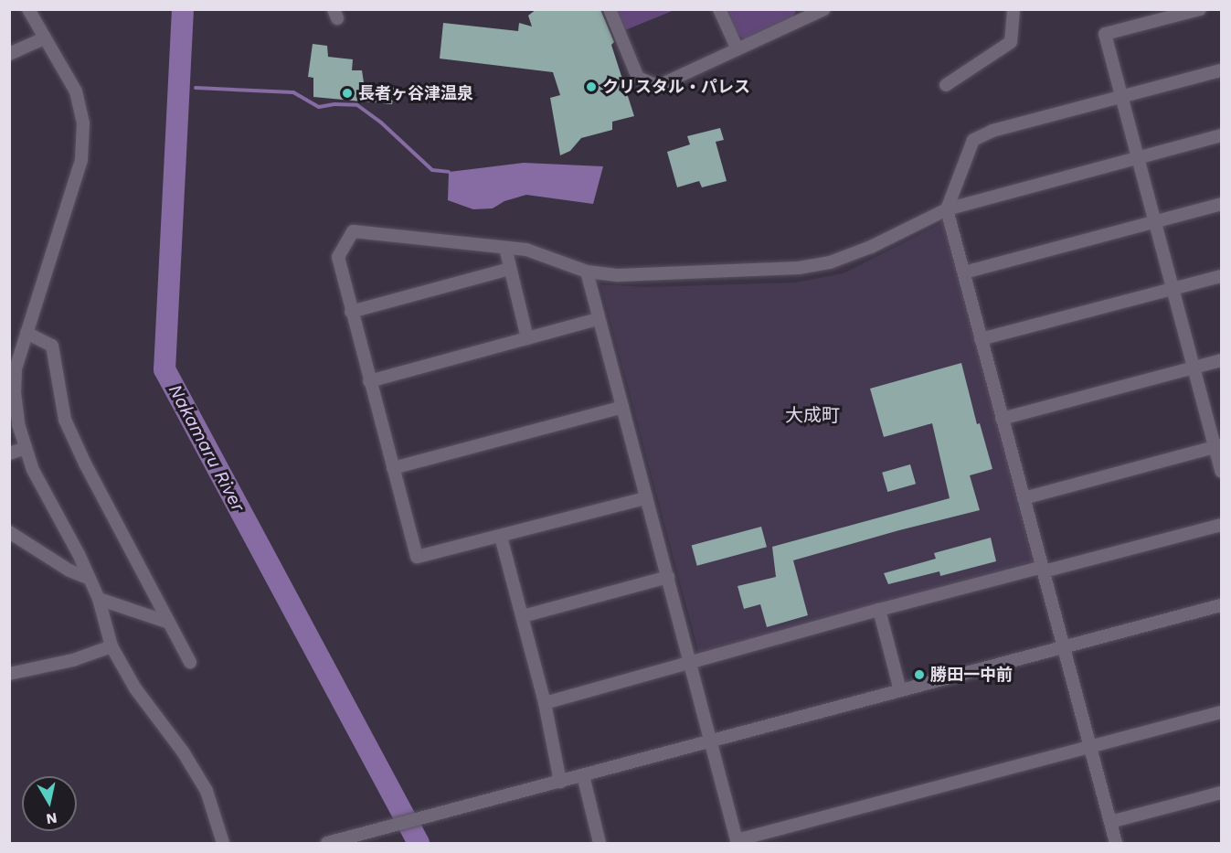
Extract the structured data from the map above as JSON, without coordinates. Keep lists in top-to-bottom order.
{
  "districts": ["大成町"],
  "water": ["Nakamaru River"],
  "places": ["クリスタル・パレス", "長者ヶ谷津温泉", "勝田一中前"],
  "north": "bottom"
}
